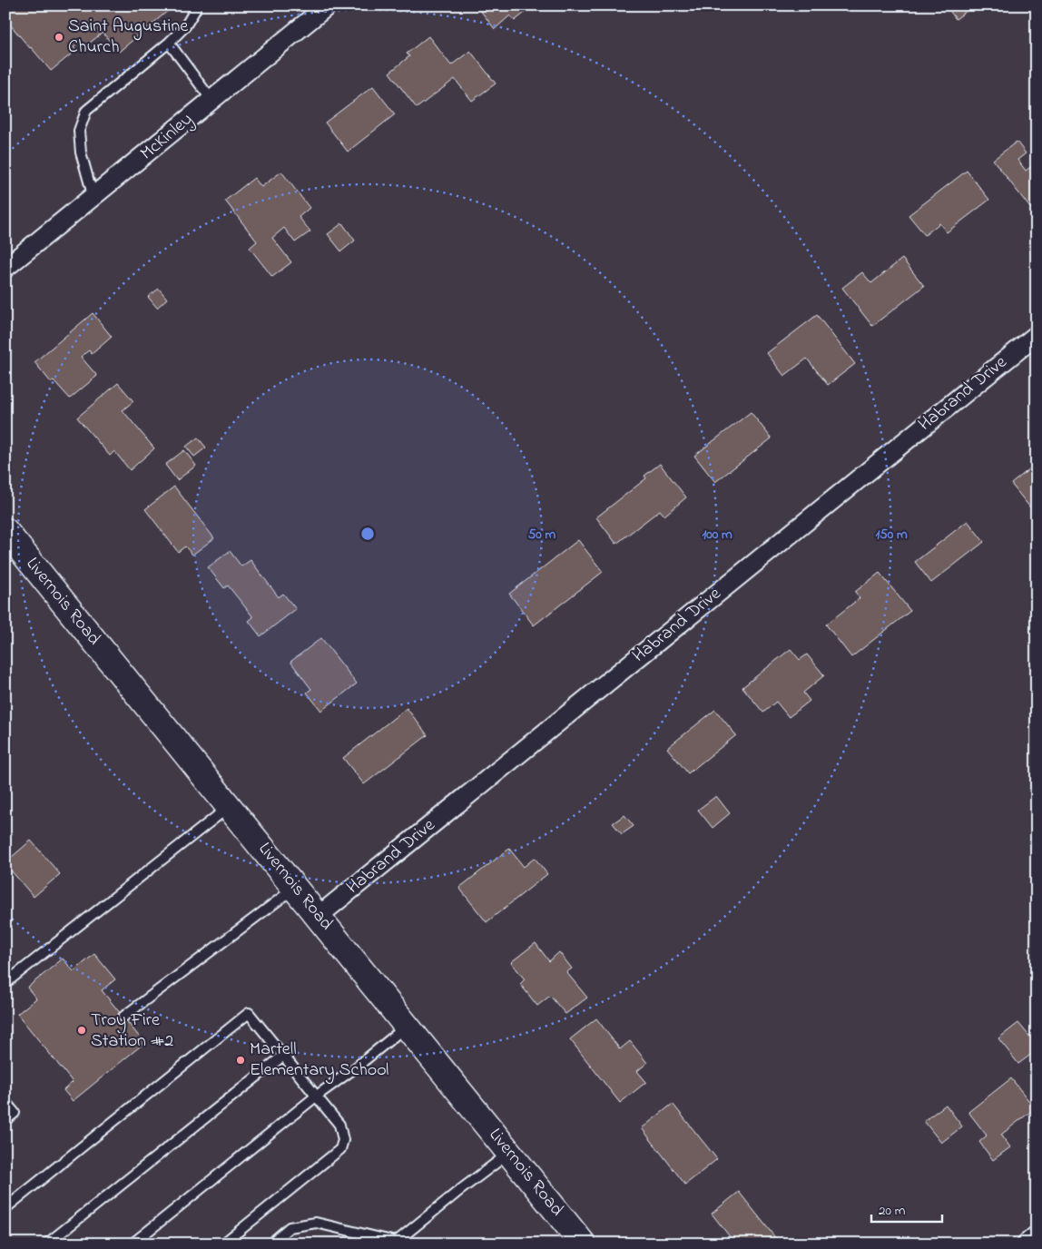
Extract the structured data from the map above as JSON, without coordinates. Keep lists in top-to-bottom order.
{
  "streets": {
    "main road": ["Livernois Road"],
    "street": ["McKinley", "Habrand Drive"]
  },
  "crossings": [
    ["Habrand Drive", "Livernois Road"]
  ],
  "places": ["Saint Augustine Church", "Troy Fire Station #2", "Martell Elementary School"],
  "scale_bar": "20 m",
  "rings": ["50 m", "100 m", "150 m"]
}
